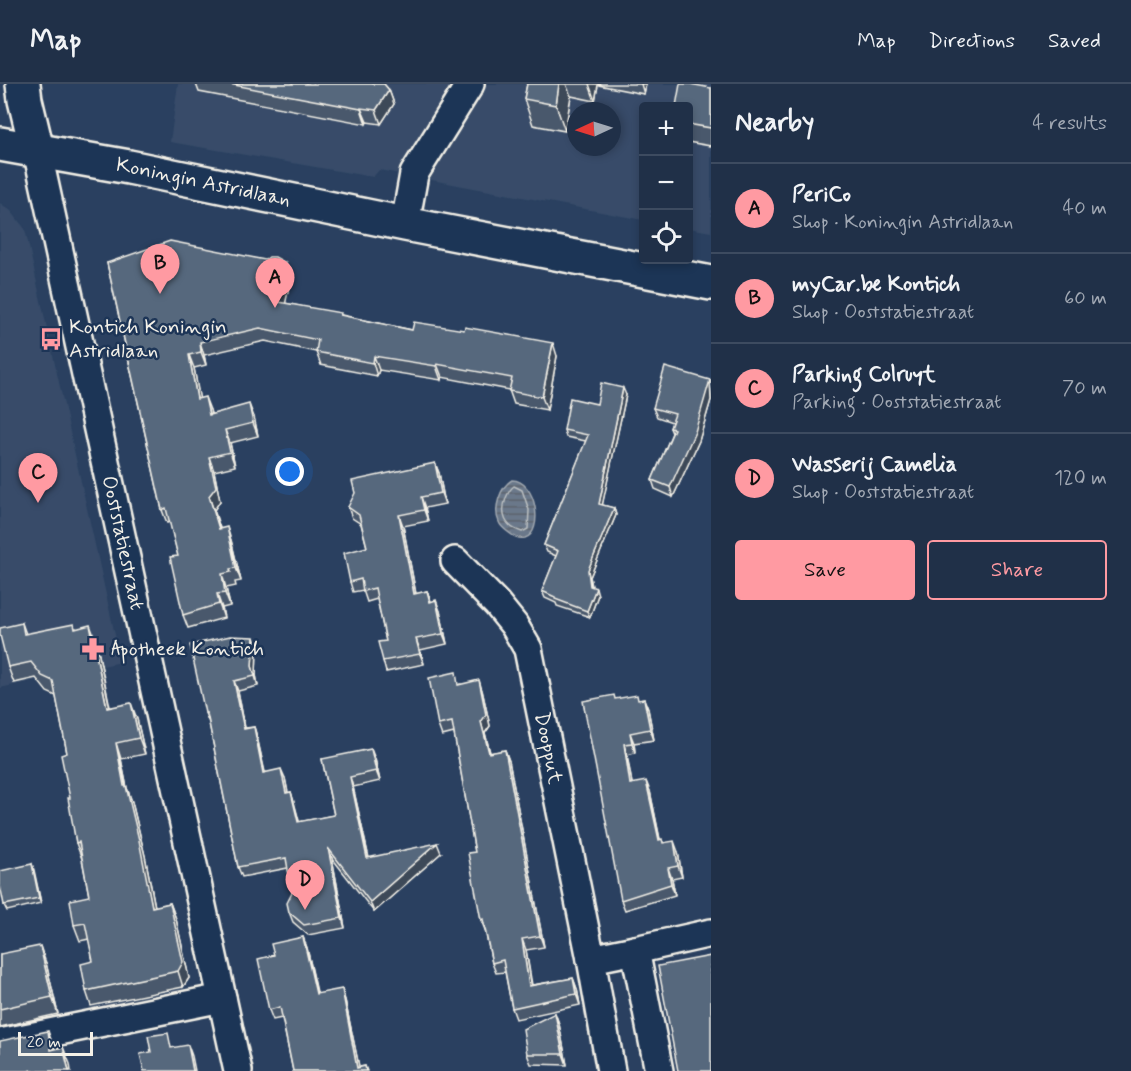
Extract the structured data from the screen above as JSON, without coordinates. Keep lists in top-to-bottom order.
{
  "streets": {
    "main road": ["Koningin Astridlaan", "Ooststatiestraat"],
    "street": ["Doopput"]
  },
  "crossings": [
    ["Koningin Astridlaan", "Ooststatiestraat"]
  ],
  "places": {
    "bus stop": ["Kontich Koningin Astridlaan"],
    "pharmacy": ["Apotheek Kontich"]
  },
  "scale_bar": "20 m",
  "north": "left",
  "page": {
    "header": "Map",
    "nav": ["Map", "Directions", "Saved"],
    "heading": ["Nearby", "4 results"],
    "map_buttons": ["+", "−"],
    "list": [
      {
        "mark": "A",
        "name": "PeriCo",
        "note": "Shop · Koningin Astridlaan",
        "value": "40 m"
      },
      {
        "mark": "B",
        "name": "myCar.be Kontich",
        "note": "Shop · Ooststatiestraat",
        "value": "60 m"
      },
      {
        "mark": "C",
        "name": "Parking Colruyt",
        "note": "Parking · Ooststatiestraat",
        "value": "70 m"
      },
      {
        "mark": "D",
        "name": "Wasserij Camelia",
        "note": "Shop · Ooststatiestraat",
        "value": "120 m"
      }
    ],
    "pins": [
      "B",
      "A",
      "C",
      "D"
    ],
    "buttons": ["Save", "Share"],
    "scale": "20 m"
  }
}
